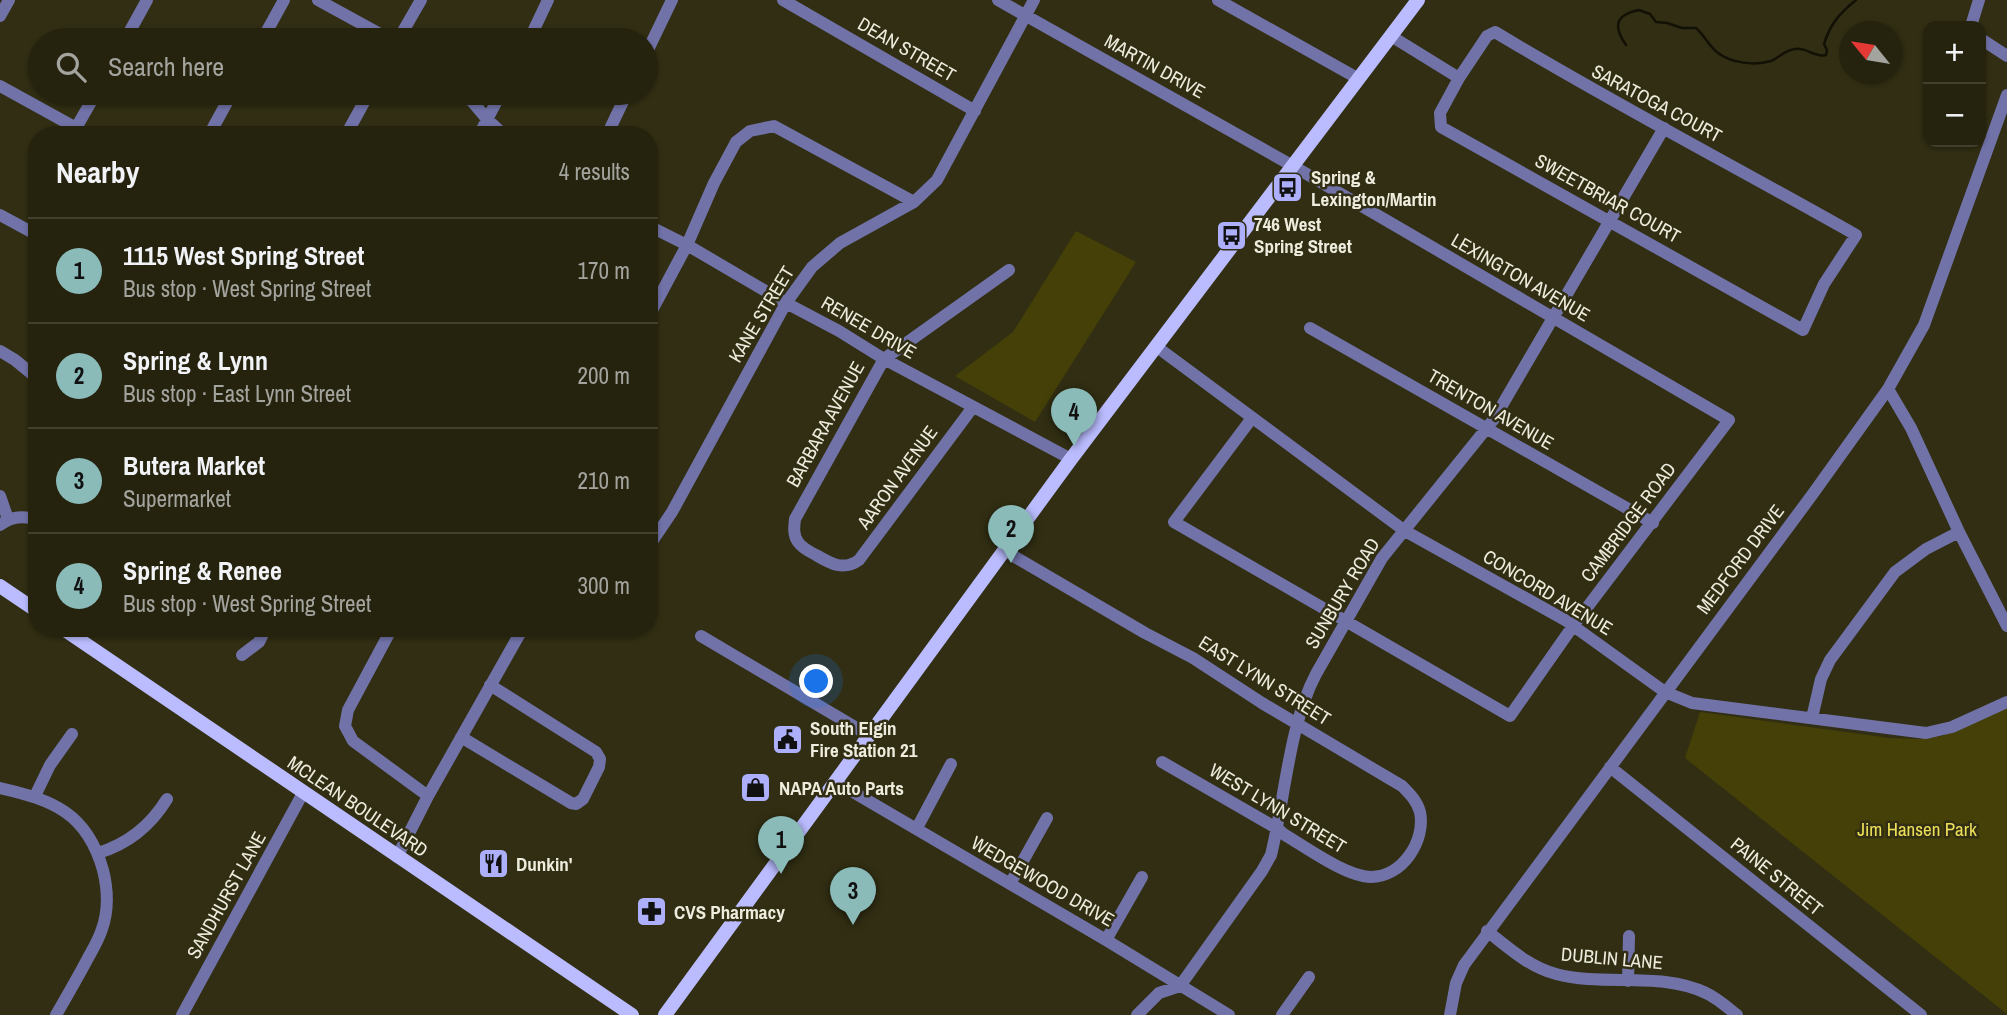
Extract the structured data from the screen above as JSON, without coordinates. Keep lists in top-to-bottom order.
{
  "streets": {
    "main road": ["MCLEAN BOULEVARD"],
    "street": [
      "DEAN STREET",
      "MARTIN DRIVE",
      "SARATOGA COURT",
      "SWEETBRIAR COURT",
      "LEXINGTON AVENUE",
      "KANE STREET",
      "RENEE DRIVE",
      "TRENTON AVENUE",
      "BARBARA AVENUE",
      "AARON AVENUE",
      "CAMBRIDGE ROAD",
      "MEDFORD DRIVE",
      "CONCORD AVENUE",
      "SUNBURY ROAD",
      "EAST LYNN STREET",
      "WEST LYNN STREET",
      "PAINE STREET",
      "WEDGEWOOD DRIVE",
      "SANDHURST LANE",
      "DUBLIN LANE"
    ]
  },
  "crossings": [
    ["DEAN STREET", "KANE STREET"],
    ["MARTIN DRIVE", "LEXINGTON AVENUE"],
    ["MARTIN DRIVE", "KANE STREET"],
    ["SARATOGA COURT", "SWEETBRIAR COURT"],
    ["SARATOGA COURT", "SUNBURY ROAD"],
    ["SWEETBRIAR COURT", "SUNBURY ROAD"],
    ["LEXINGTON AVENUE", "CAMBRIDGE ROAD"],
    ["LEXINGTON AVENUE", "SUNBURY ROAD"],
    ["KANE STREET", "RENEE DRIVE"],
    ["RENEE DRIVE", "BARBARA AVENUE"],
    ["RENEE DRIVE", "AARON AVENUE"],
    ["TRENTON AVENUE", "CAMBRIDGE ROAD"],
    ["TRENTON AVENUE", "SUNBURY ROAD"],
    ["BARBARA AVENUE", "AARON AVENUE"],
    ["CAMBRIDGE ROAD", "CONCORD AVENUE"],
    ["CAMBRIDGE ROAD", "SUNBURY ROAD"],
    ["MEDFORD DRIVE", "CONCORD AVENUE"],
    ["MEDFORD DRIVE", "PAINE STREET"],
    ["MEDFORD DRIVE", "DUBLIN LANE"],
    ["CONCORD AVENUE", "SUNBURY ROAD"],
    ["SUNBURY ROAD", "EAST LYNN STREET"],
    ["SUNBURY ROAD", "WEST LYNN STREET"],
    ["SUNBURY ROAD", "WEDGEWOOD DRIVE"],
    ["EAST LYNN STREET", "WEST LYNN STREET"],
    ["MCLEAN BOULEVARD", "SANDHURST LANE"]
  ],
  "parks": ["Jim Hansen Park"],
  "places": {
    "bus stop": ["Spring & Lexington/Martin", "746 West Spring Street"],
    "public building": ["South Elgin Fire Station 21"],
    "shop": ["NAPA Auto Parts"],
    "restaurant": ["Dunkin'"],
    "pharmacy": ["CVS Pharmacy"]
  },
  "north": "top left",
  "page": {
    "map_buttons": ["+", "−"],
    "search": "Search here",
    "heading": ["Nearby", "4 results"],
    "list": [
      {
        "mark": "1",
        "name": "1115 West Spring Street",
        "note": "Bus stop · West Spring Street",
        "value": "170 m"
      },
      {
        "mark": "2",
        "name": "Spring & Lynn",
        "note": "Bus stop · East Lynn Street",
        "value": "200 m"
      },
      {
        "mark": "3",
        "name": "Butera Market",
        "note": "Supermarket",
        "value": "210 m"
      },
      {
        "mark": "4",
        "name": "Spring & Renee",
        "note": "Bus stop · West Spring Street",
        "value": "300 m"
      }
    ],
    "pins": [
      "4",
      "2",
      "1",
      "3"
    ]
  }
}
